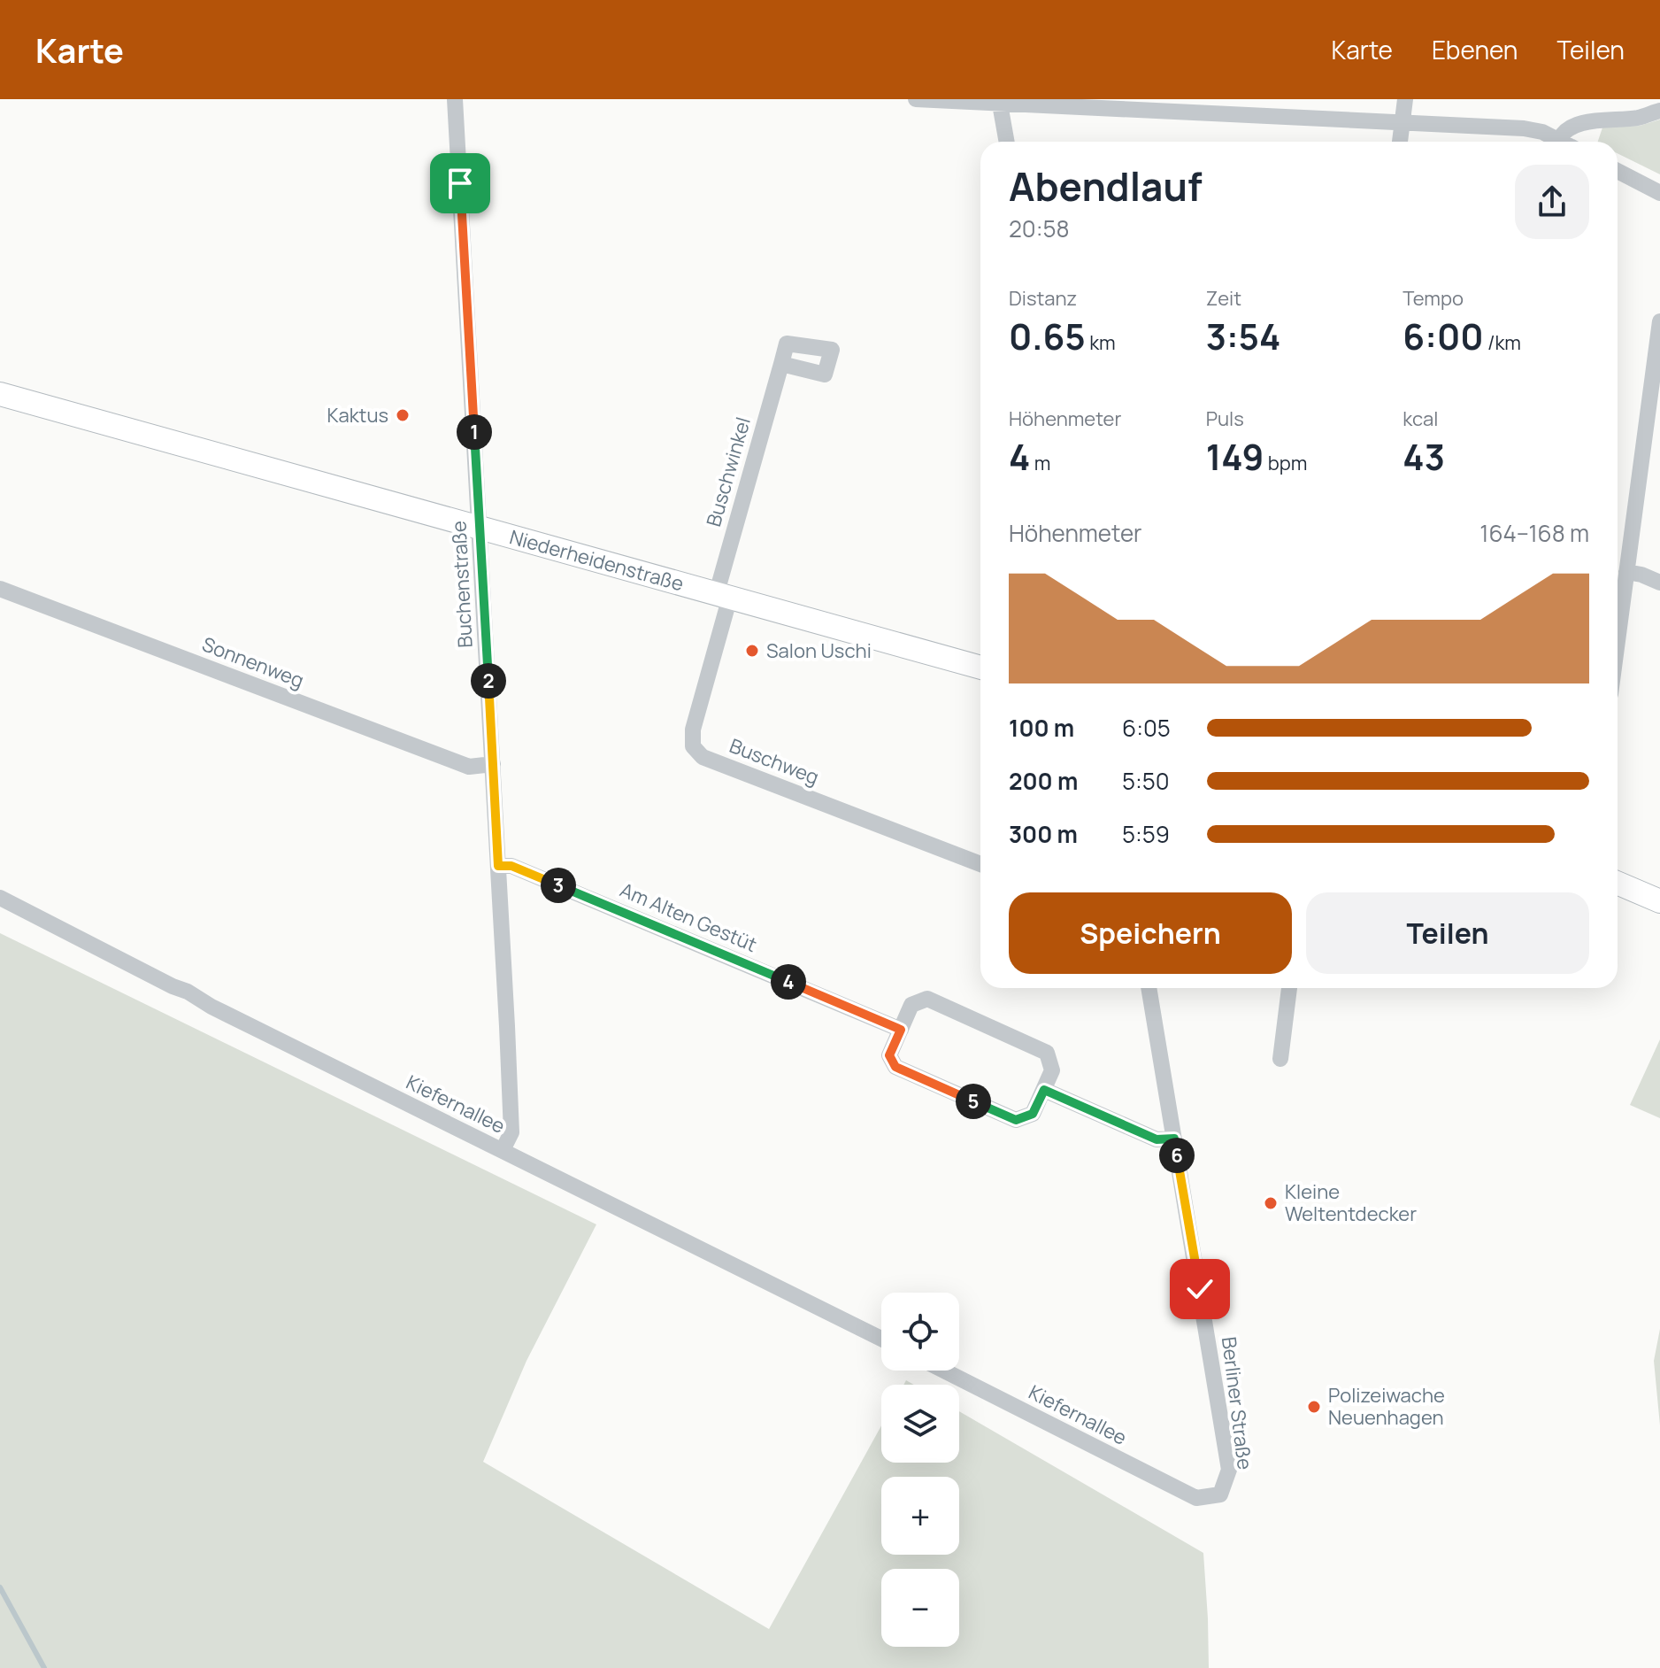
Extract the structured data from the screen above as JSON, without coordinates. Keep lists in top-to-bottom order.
{
  "streets": {
    "street": [
      "Buschwinkel",
      "Niederheidenstraße",
      "Buchenstraße",
      "Sonnenweg",
      "Buschweg",
      "Am Alten Gestüt",
      "Kiefernallee",
      "Berliner Straße"
    ]
  },
  "crossings": [
    ["Buschwinkel", "Niederheidenstraße"],
    ["Buschwinkel", "Buschweg"],
    ["Niederheidenstraße", "Buchenstraße"],
    ["Niederheidenstraße", "Buschweg"],
    ["Buchenstraße", "Sonnenweg"],
    ["Buchenstraße", "Am Alten Gestüt"],
    ["Buchenstraße", "Kiefernallee"],
    ["Kiefernallee", "Berliner Straße"]
  ],
  "places": [
    "Kaktus",
    "Salon Uschi",
    "Kleine Weltentdecker",
    "Polizeiwache Neuenhagen"
  ],
  "page": {
    "header": "Karte",
    "nav": ["Karte", "Ebenen", "Teilen"],
    "heading": ["Abendlauf", "20:58"],
    "stats": [
      ["Distanz", "0.65 km"],
      ["Zeit", "3:54"],
      ["Tempo", "6:00 /km"],
      ["Höhenmeter", "4 m"],
      ["Puls", "149 bpm"],
      ["kcal", "43"]
    ],
    "pins": [
      "1",
      "2",
      "3",
      "4",
      "5",
      "6"
    ],
    "chart": ["Höhenmeter", "164–168 m"],
    "list": [
      {
        "name": "100 m",
        "note": "6:05"
      },
      {
        "name": "200 m",
        "note": "5:50"
      },
      {
        "name": "300 m",
        "note": "5:59"
      }
    ],
    "buttons": ["Speichern", "Teilen"],
    "map_buttons": ["+", "−"]
  }
}
